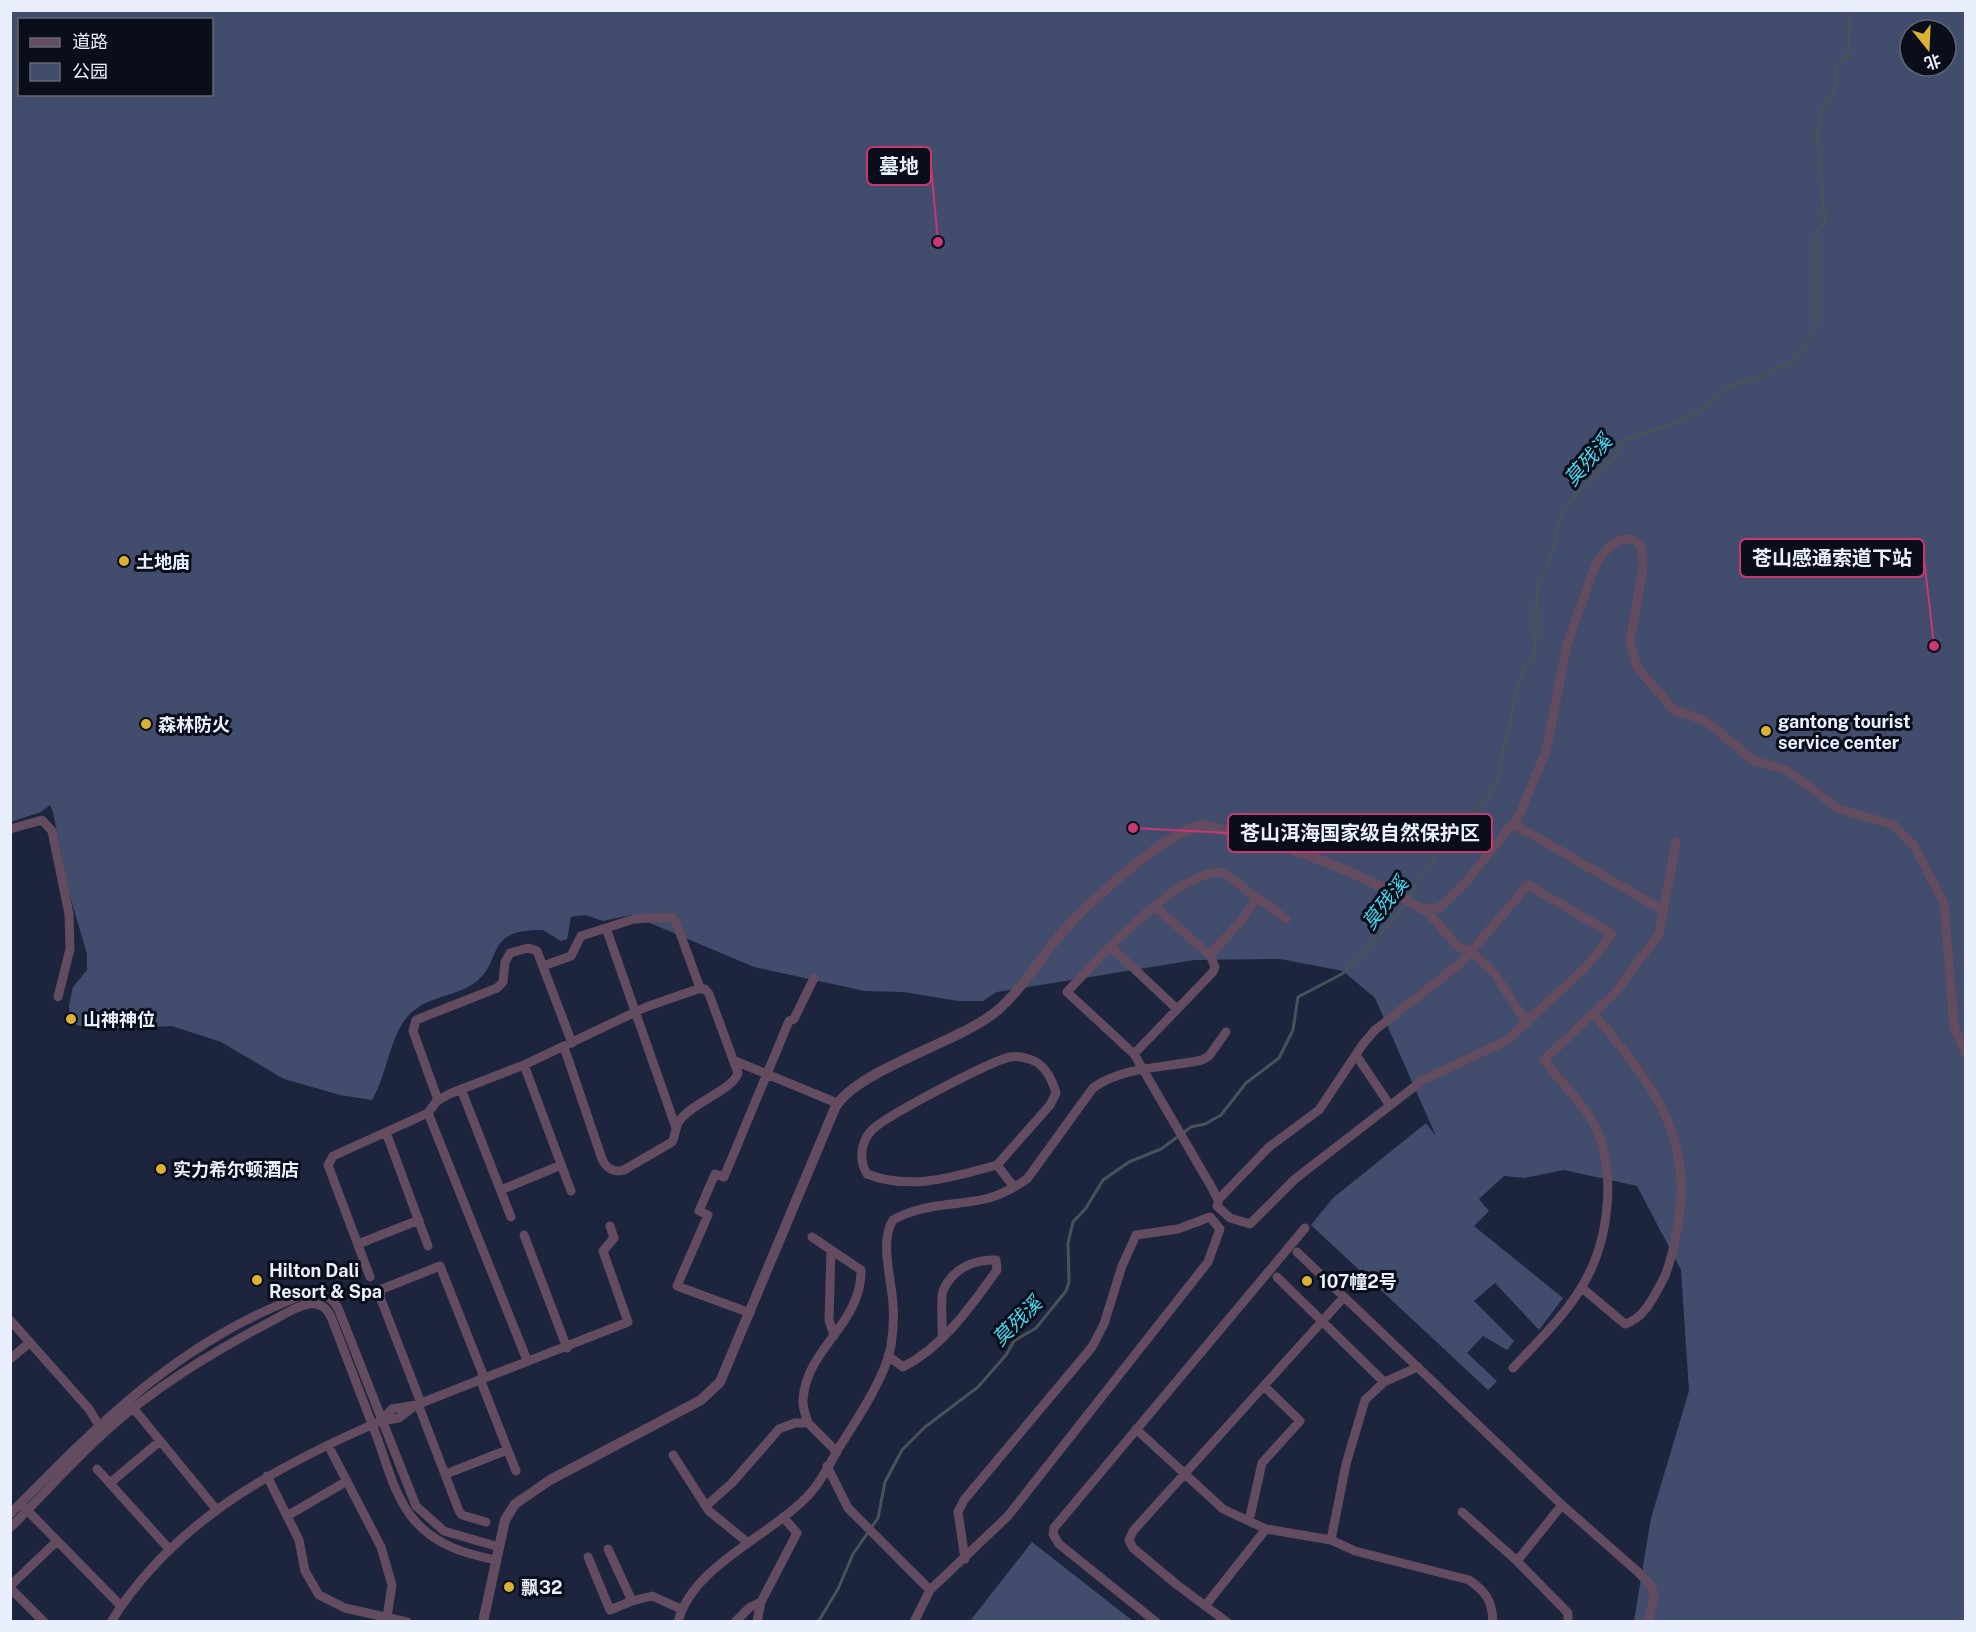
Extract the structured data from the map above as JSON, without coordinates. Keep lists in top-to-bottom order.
{
  "water": ["莫残溪"],
  "places": [
    "墓地",
    "土地庙",
    "苍山感通索道下站",
    "森林防火",
    "gantong tourist service center",
    "苍山洱海国家级自然保护区",
    "山神神位",
    "实力希尔顿酒店",
    "Hilton Dali Resort & Spa",
    "107幢2号",
    "飘32"
  ],
  "legend": ["道路", "公园"],
  "north": "bottom"
}
